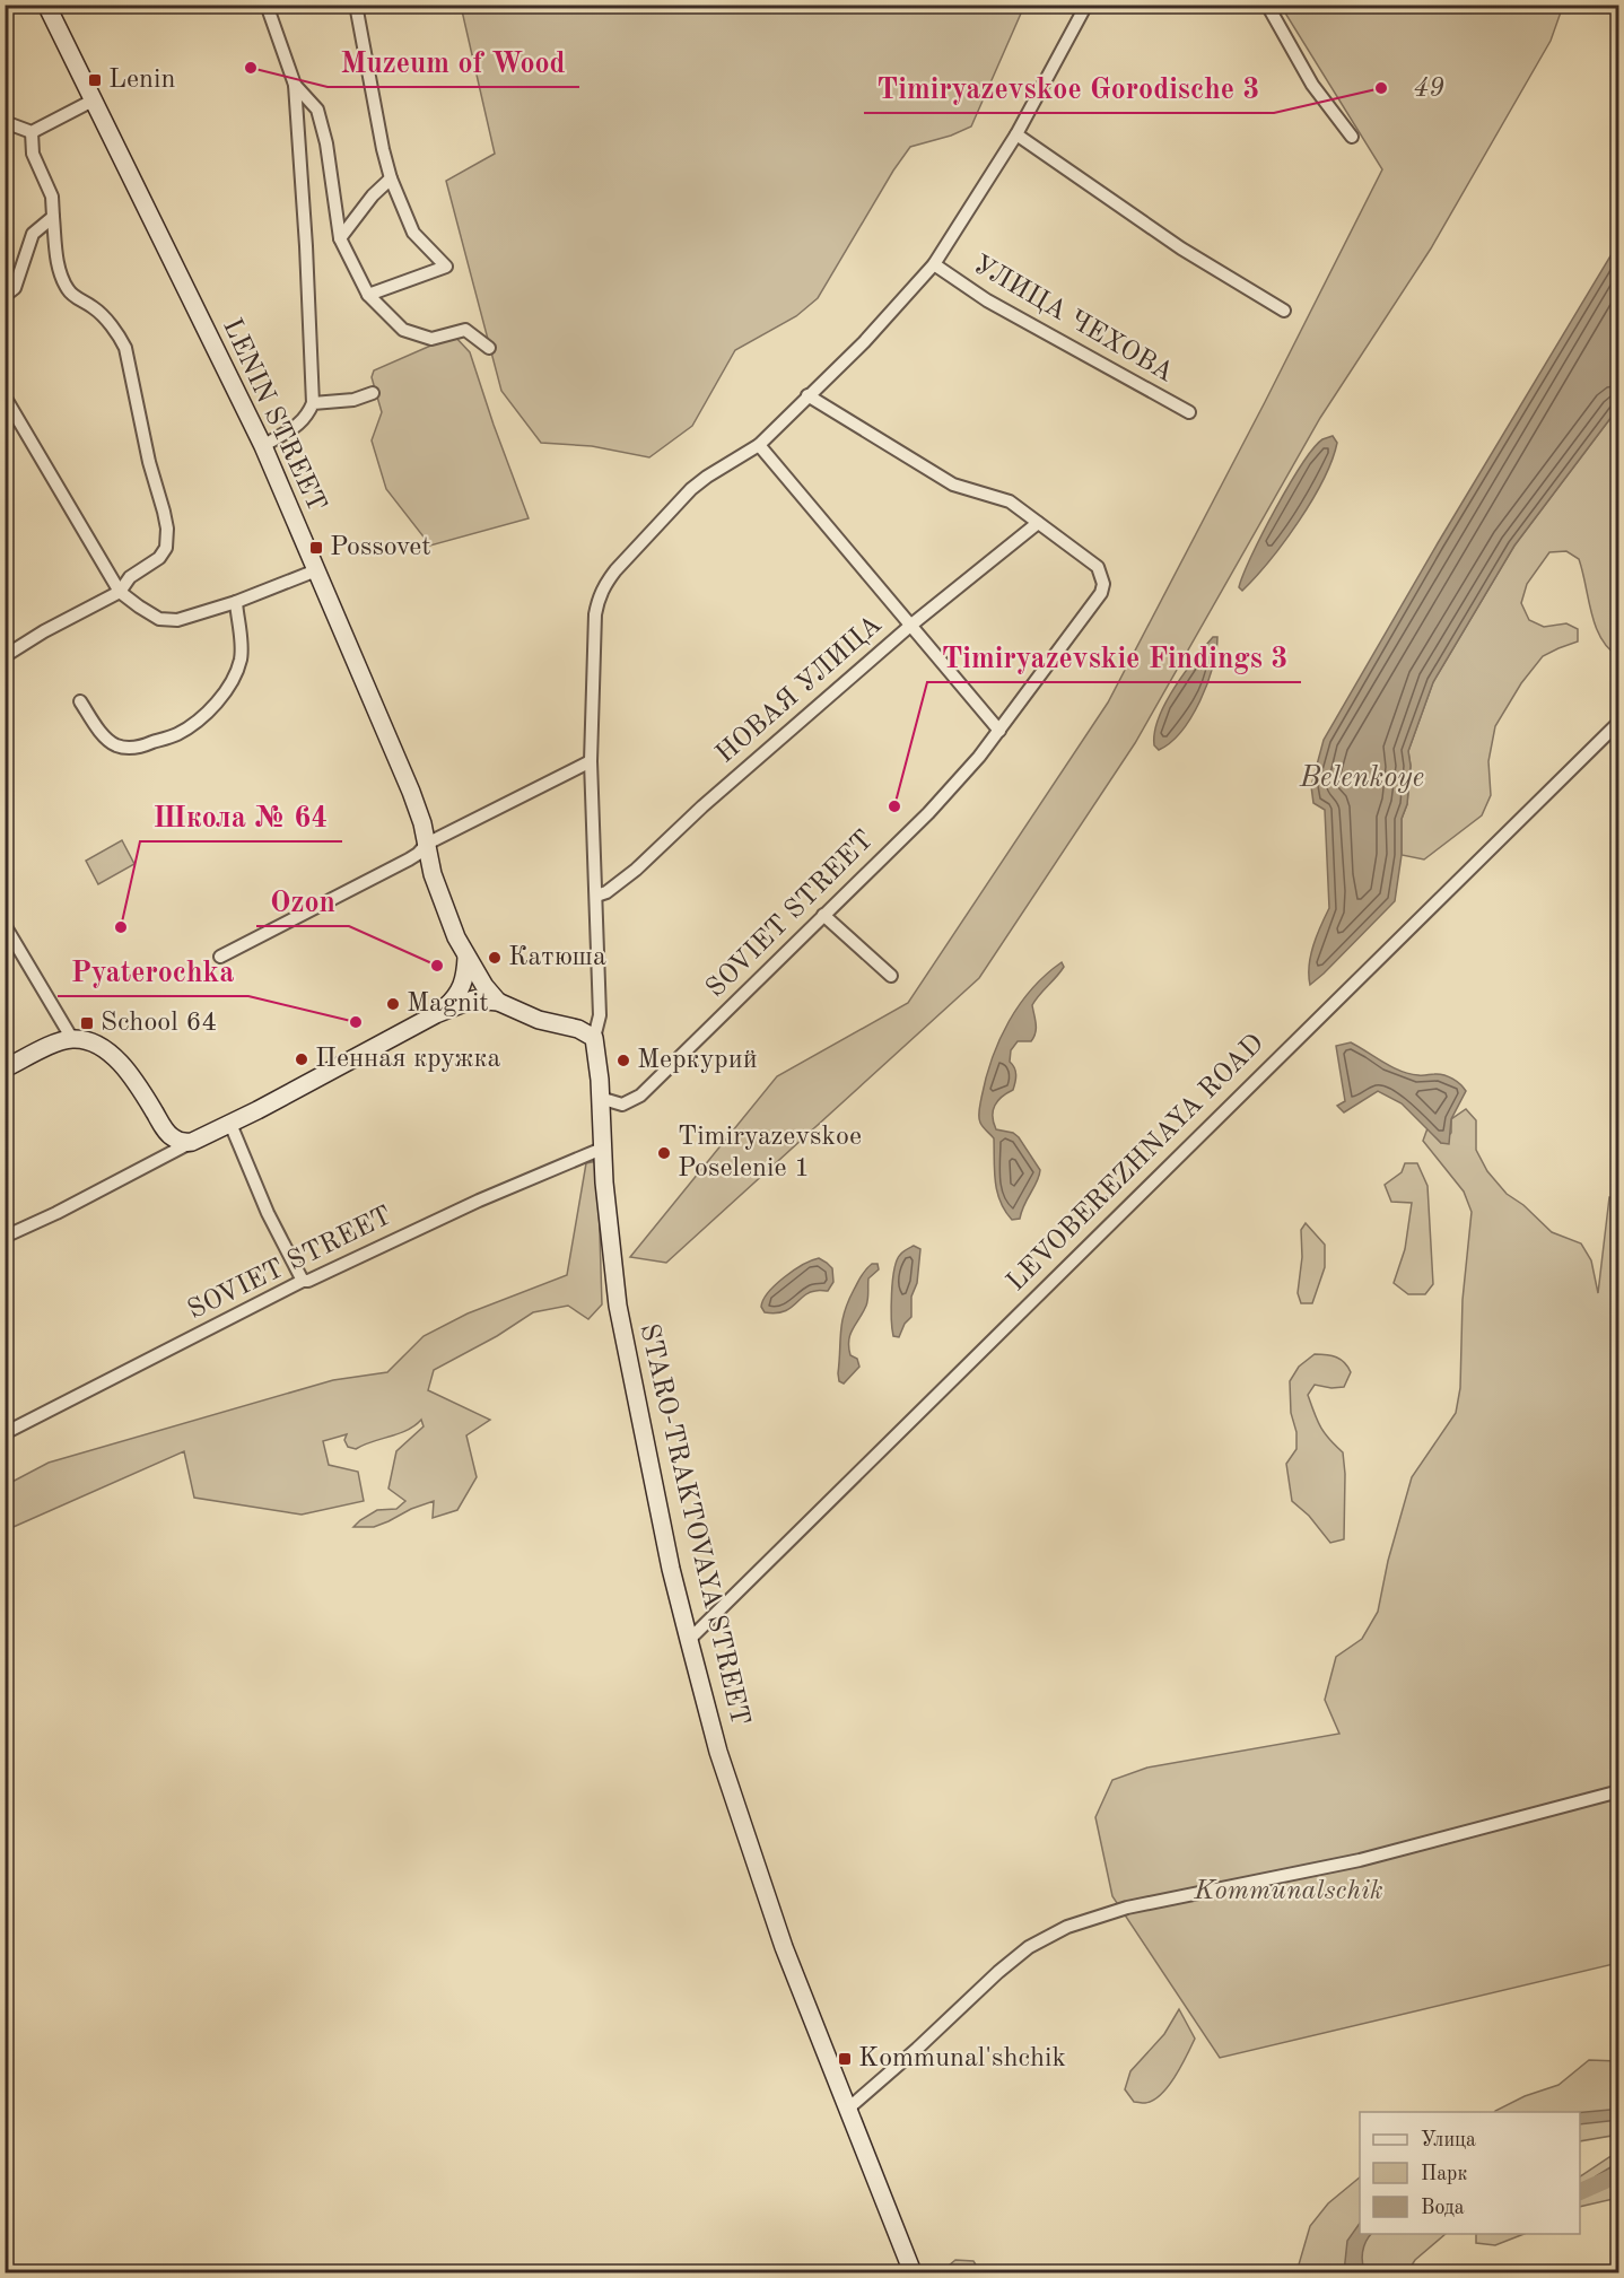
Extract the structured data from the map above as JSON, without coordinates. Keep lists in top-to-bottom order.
{
  "streets": {
    "street": [
      "УЛИЦА ЧЕХОВА",
      "LENIN STREET",
      "НОВАЯ УЛИЦА",
      "SOVIET STREET",
      "LEVOBEREZHNAYA ROAD",
      "STARO-TRAKTOVAYA STREET"
    ]
  },
  "crossings": [
    ["НОВАЯ УЛИЦА", "SOVIET STREET"],
    ["SOVIET STREET", "STARO-TRAKTOVAYA STREET"],
    ["LEVOBEREZHNAYA ROAD", "STARO-TRAKTOVAYA STREET"]
  ],
  "water": ["Belenkoye"],
  "parks": ["49", "Kommunalschik"],
  "places": {
    "other": [
      "Muzeum of Wood",
      "Timiryazevskoe Gorodische 3",
      "Timiryazevskie Findings 3",
      "Школа № 64",
      "Катюша",
      "Ozon",
      "Magnit",
      "Pyaterochka",
      "Пенная кружка",
      "Меркурий",
      "Timiryazevskoe Poselenie 1"
    ],
    "transit": [
      "Lenin",
      "Possovet",
      "School 64",
      "Kommunal'shchik"
    ]
  },
  "legend": ["Улица", "Парк", "Вода"]
}
